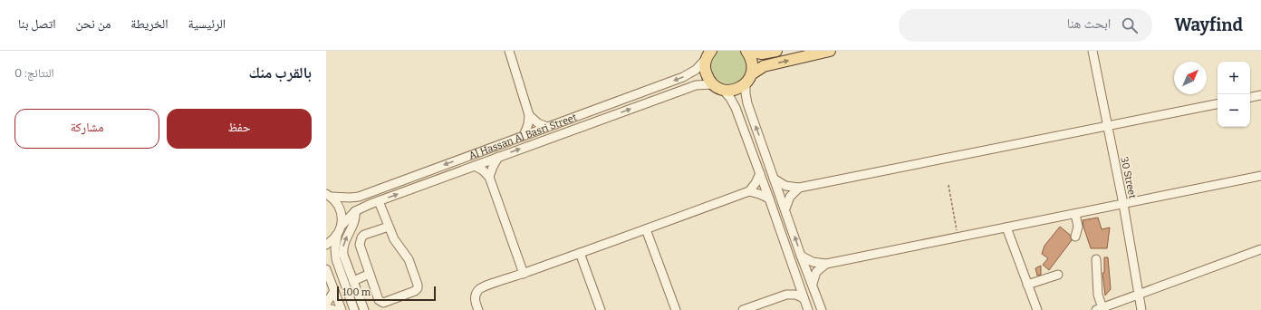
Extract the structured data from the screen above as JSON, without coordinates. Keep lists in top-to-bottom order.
{
  "streets": {
    "street": ["Al Hassan Al Basri Street", "30 Street"]
  },
  "scale_bar": "100 m",
  "north": "top right",
  "page": {
    "header": "Wayfind",
    "search": "ابحث هنا",
    "nav": [
      "الرئيسية",
      "الخريطة",
      "من نحن",
      "اتصل بنا"
    ],
    "heading": ["بالقرب منك", "النتائج: 0"],
    "map_buttons": ["+", "−"],
    "buttons": ["حفظ", "مشاركة"],
    "scale": "100 m"
  }
}
